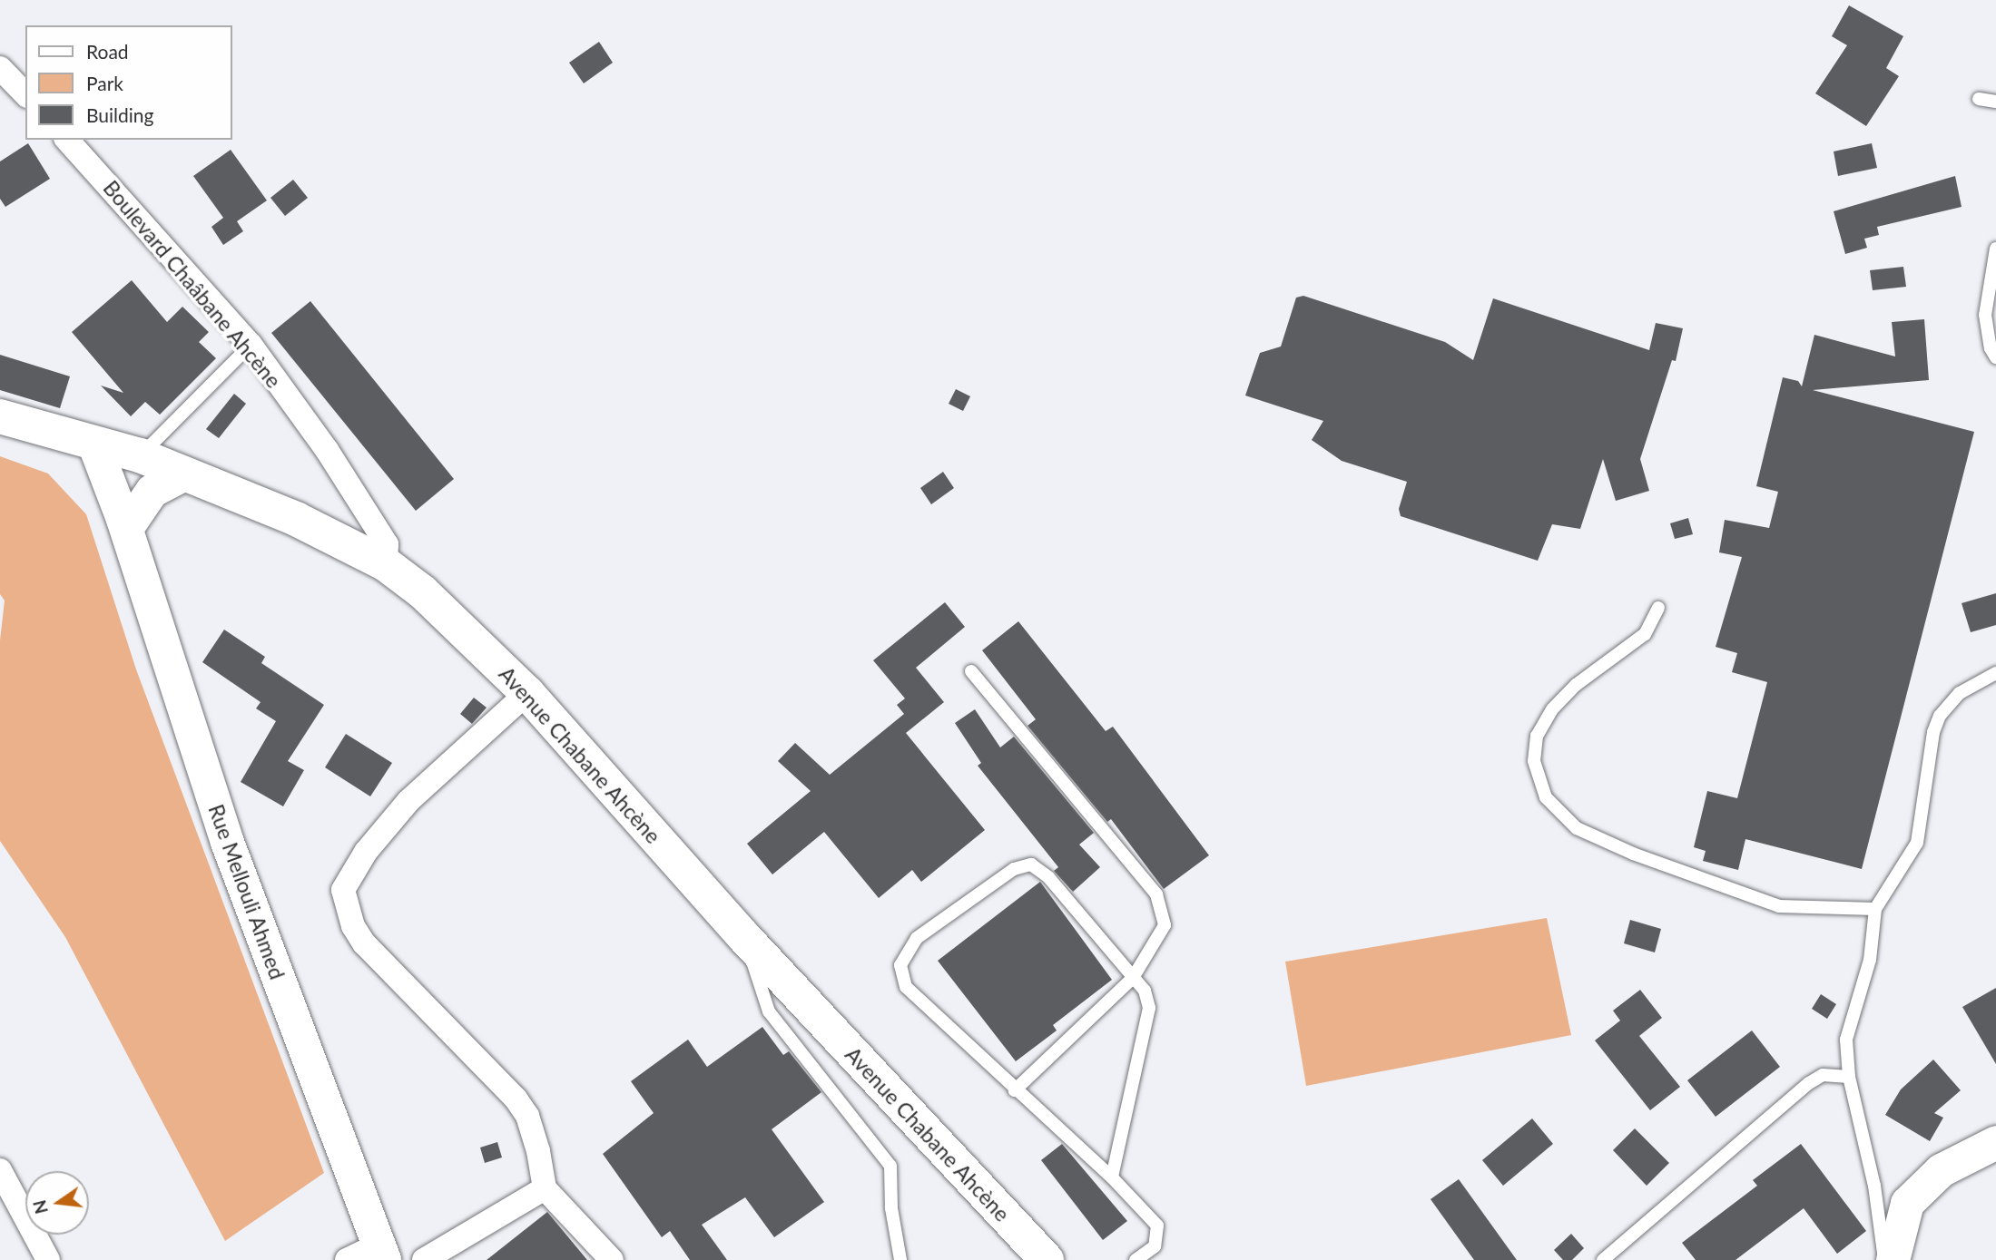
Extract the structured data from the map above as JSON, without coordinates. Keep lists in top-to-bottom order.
{
  "streets": {
    "main road": ["Avenue Chabane Ahcène"],
    "street": ["Boulevard Chaâbane Ahcène", "Rue Mellouli Ahmed"]
  },
  "crossings": [
    ["Boulevard Chaâbane Ahcène", "Avenue Chabane Ahcène"],
    ["Avenue Chabane Ahcène", "Rue Mellouli Ahmed"]
  ],
  "legend": ["Road", "Park", "Building"],
  "north": "left"
}
